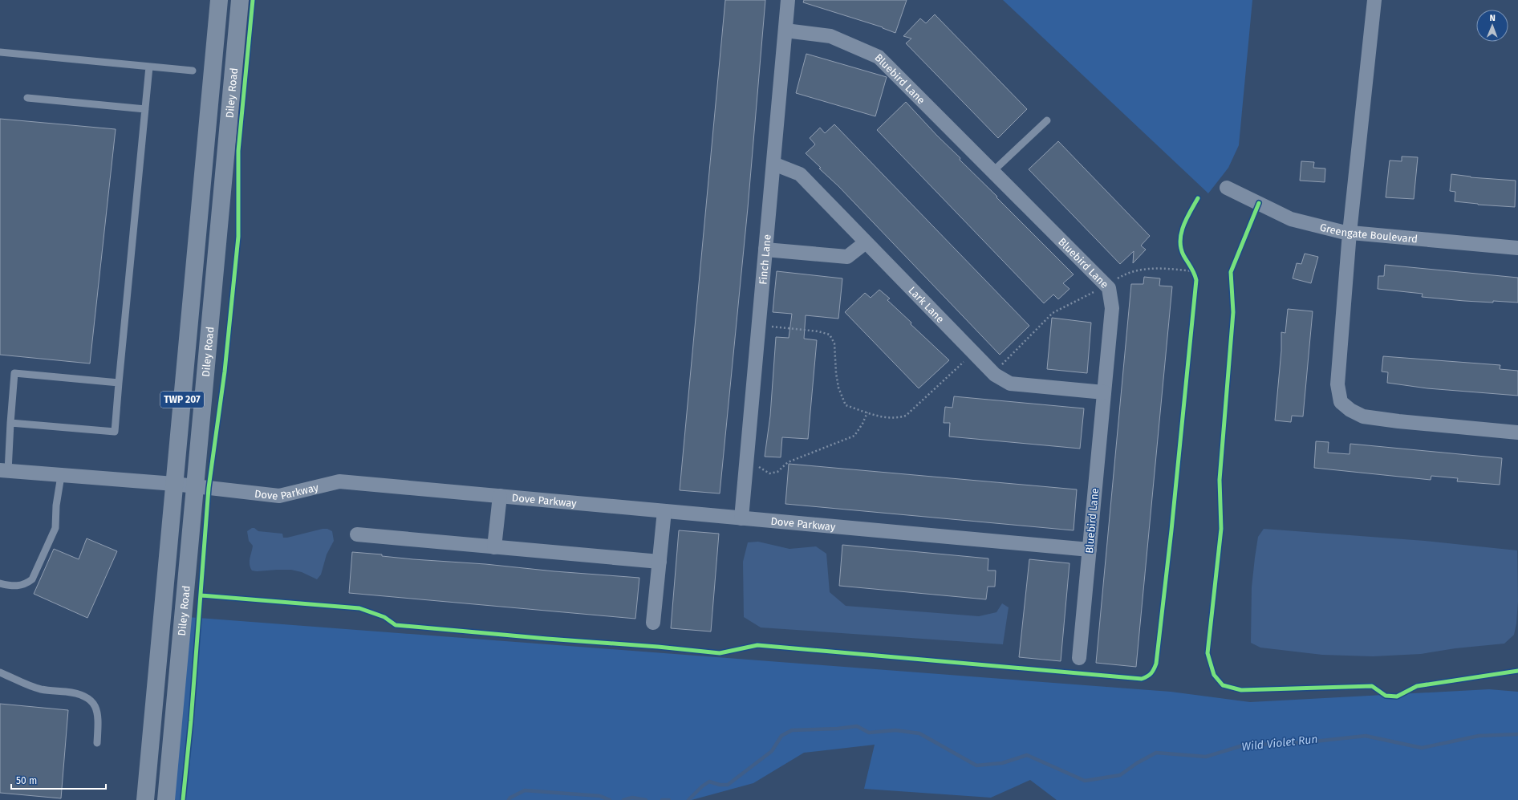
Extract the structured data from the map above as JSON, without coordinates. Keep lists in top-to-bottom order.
{
  "streets": {
    "highway": ["Diley Road", "TWP 207"],
    "street": [
      "Bluebird Lane",
      "Greengate Boulevard",
      "Finch Lane",
      "Lark Lane",
      "Dove Parkway"
    ]
  },
  "crossings": [
    ["Bluebird Lane", "Finch Lane"],
    ["Bluebird Lane", "Lark Lane"],
    ["Bluebird Lane", "Dove Parkway"],
    ["Diley Road", "Dove Parkway"],
    ["Finch Lane", "Lark Lane"],
    ["Finch Lane", "Dove Parkway"]
  ],
  "water": ["Wild Violet Run"],
  "scale_bar": "50 m",
  "north": "top"
}
